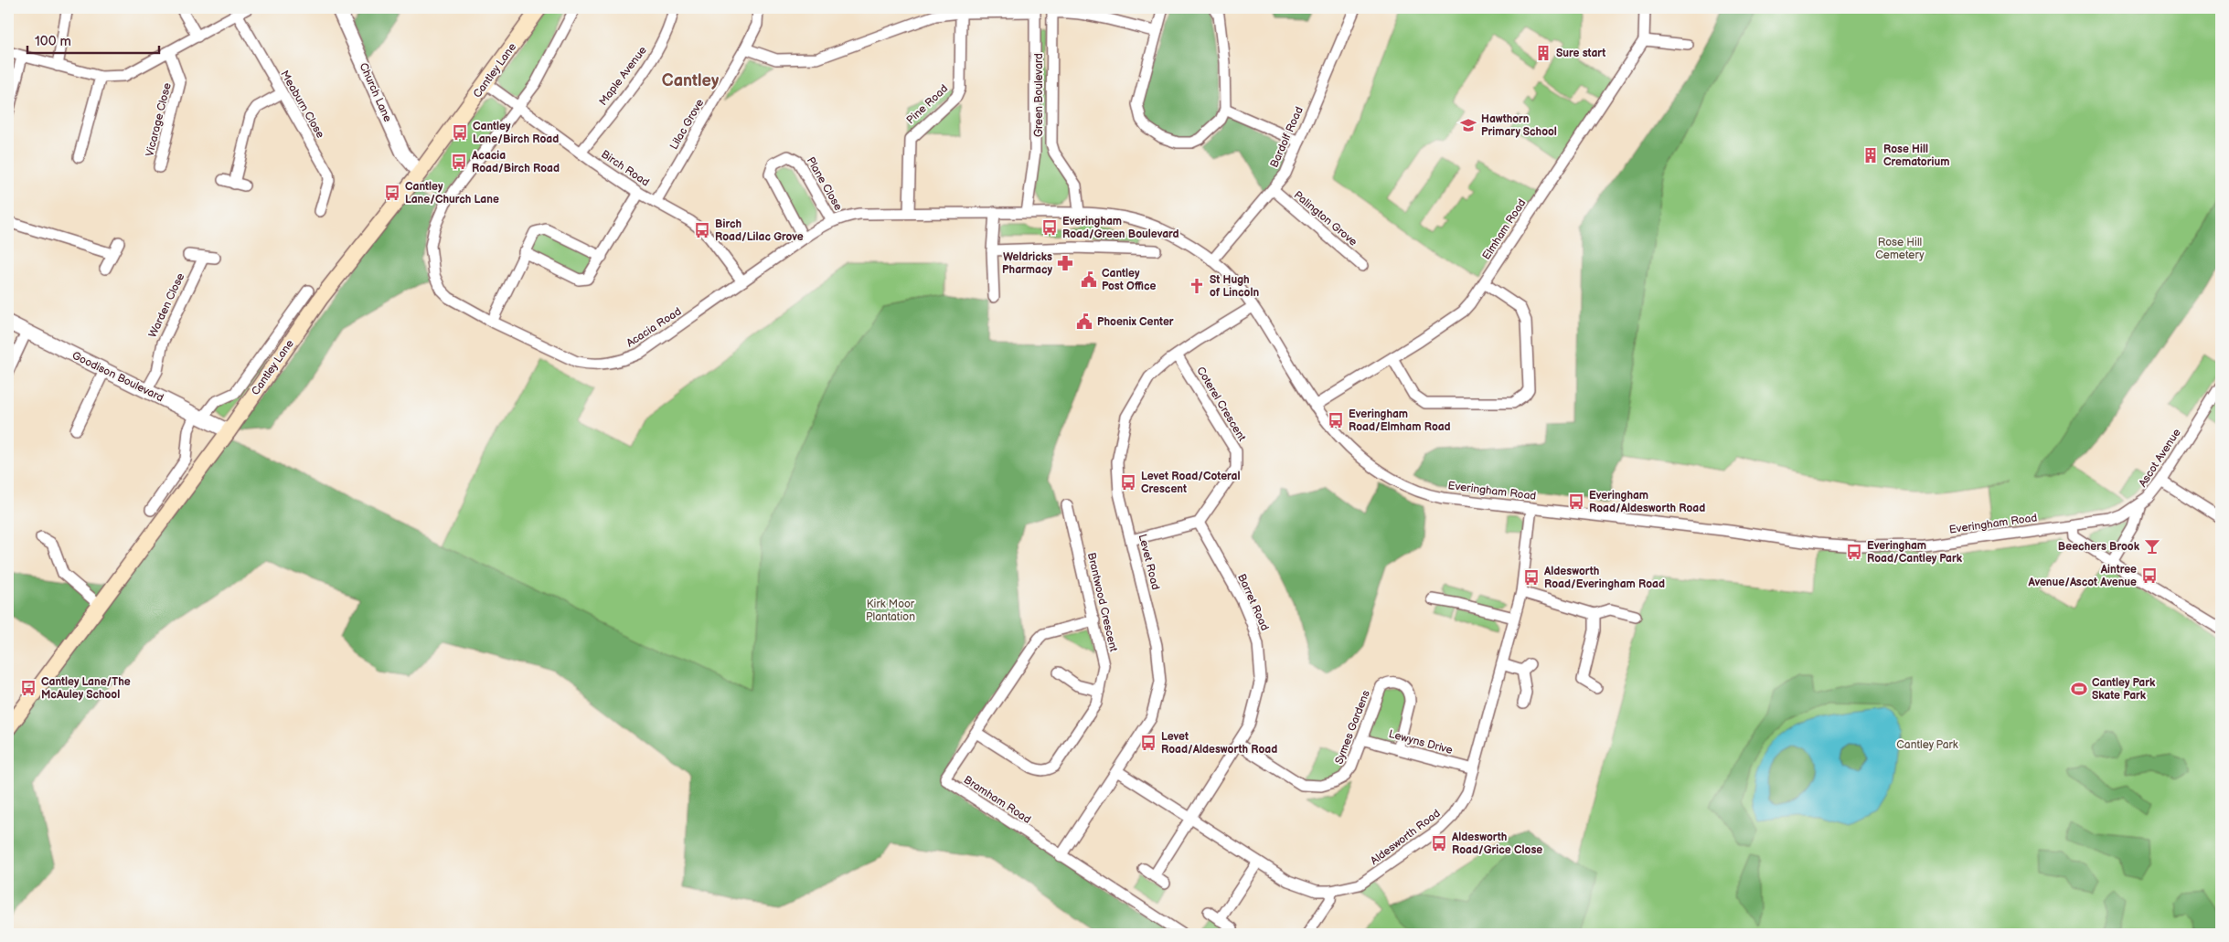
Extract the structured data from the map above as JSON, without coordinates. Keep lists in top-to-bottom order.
{
  "streets": {
    "main road": ["Cantley Lane"],
    "street": [
      "Maple Avenue",
      "Church Lane",
      "Green Boulevard",
      "Meaburn Close",
      "Pine Road",
      "Vicarage Close",
      "Lilac Grove",
      "Bardolf Road",
      "Birch Road",
      "Plane Close",
      "Palington Grove",
      "Elmham Road",
      "Warden Close",
      "Acacia Road",
      "Goodison Boulevard",
      "Coterel Crescent",
      "Ascot Avenue",
      "Everingham Road",
      "Levet Road",
      "Brantwood Crescent",
      "Barret Road",
      "Symes Gardens",
      "Lewyns Drive",
      "Bramham Road",
      "Aldesworth Road"
    ]
  },
  "crossings": [
    ["Cantley Lane", "Church Lane"],
    ["Cantley Lane", "Birch Road"],
    ["Cantley Lane", "Goodison Boulevard"],
    ["Maple Avenue", "Birch Road"],
    ["Green Boulevard", "Acacia Road"],
    ["Green Boulevard", "Everingham Road"],
    ["Pine Road", "Acacia Road"],
    ["Lilac Grove", "Birch Road"],
    ["Bardolf Road", "Palington Grove"],
    ["Bardolf Road", "Everingham Road"],
    ["Birch Road", "Acacia Road"],
    ["Plane Close", "Acacia Road"],
    ["Elmham Road", "Everingham Road"],
    ["Warden Close", "Goodison Boulevard"],
    ["Acacia Road", "Everingham Road"],
    ["Coterel Crescent", "Levet Road"],
    ["Coterel Crescent", "Barret Road"],
    ["Ascot Avenue", "Everingham Road"],
    ["Everingham Road", "Levet Road"],
    ["Everingham Road", "Aldesworth Road"],
    ["Levet Road", "Bramham Road"],
    ["Levet Road", "Aldesworth Road"],
    ["Brantwood Crescent", "Bramham Road"],
    ["Barret Road", "Symes Gardens"],
    ["Barret Road", "Aldesworth Road"],
    ["Symes Gardens", "Lewyns Drive"],
    ["Lewyns Drive", "Aldesworth Road"]
  ],
  "districts": ["Cantley"],
  "parks": ["Rose Hill Cemetery", "Kirk Moor Plantation", "Cantley Park"],
  "places": {
    "building": ["Sure start", "Rose Hill Crematorium"],
    "school or university": ["Hawthorn Primary School"],
    "bus stop": [
      "Cantley Lane/Birch Road",
      "Acacia Road/Birch Road",
      "Cantley Lane/Church Lane",
      "Everingham Road/Green Boulevard",
      "Birch Road/Lilac Grove",
      "Everingham Road/Elmham Road",
      "Levet Road/Coteral Crescent",
      "Everingham Road/Aldesworth Road",
      "Everingham Road/Cantley Park",
      "Aintree Avenue/Ascot Avenue",
      "Aldesworth Road/Everingham Road",
      "Cantley Lane/The McAuley School",
      "Levet Road/Aldesworth Road",
      "Aldesworth Road/Grice Close"
    ],
    "pharmacy": ["Weldricks Pharmacy"],
    "public building": ["Cantley Post Office", "Phoenix Center"],
    "church": ["St Hugh of Lincoln"],
    "bar": ["Beechers Brook"],
    "sports": ["Cantley Park Skate Park"]
  },
  "scale_bar": "100 m"
}
